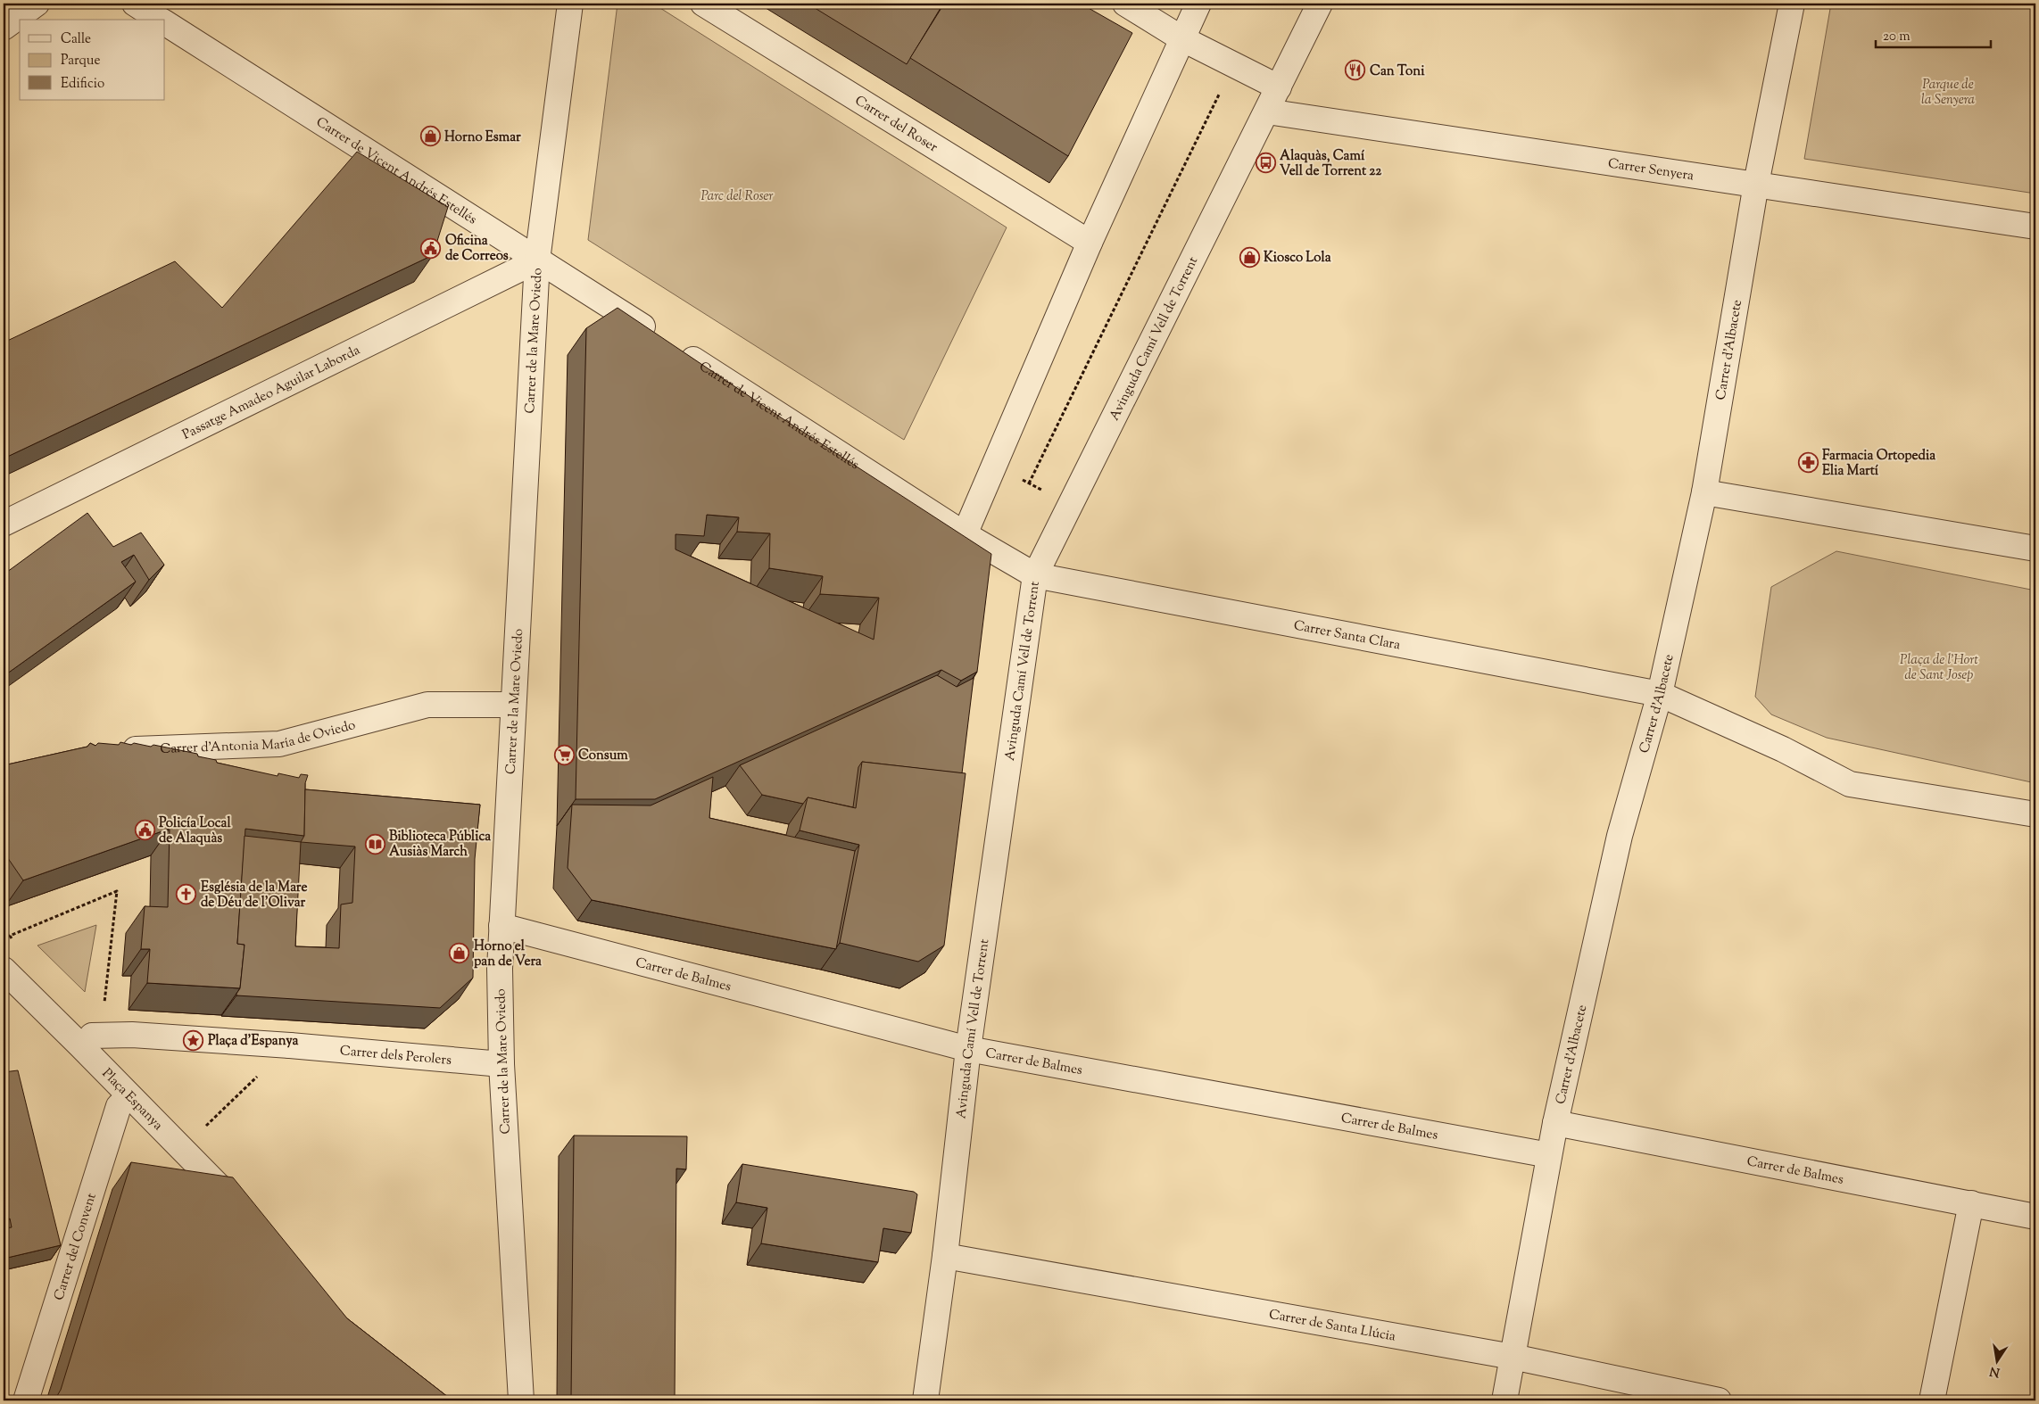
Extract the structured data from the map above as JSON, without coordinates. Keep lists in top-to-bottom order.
{
  "streets": {
    "street": [
      "Carrer del Roser",
      "Carrer Senyera",
      "Carrer de Vicent Andrés Estellés",
      "Avinguda Camí Vell de Torrent",
      "Carrer de la Mare Oviedo",
      "Carrer d'Albacete",
      "Passatge Amadeo Aguilar Laborda",
      "Carrer Santa Clara",
      "Carrer d'Antonia María de Oviedo",
      "Carrer de Balmes",
      "Carrer dels Perolers",
      "Plaça Espanya",
      "Carrer del Convent",
      "Carrer de Santa Llúcia"
    ]
  },
  "crossings": [
    ["Carrer Senyera", "Avinguda Camí Vell de Torrent"],
    ["Carrer Senyera", "Carrer d'Albacete"],
    ["Carrer de Vicent Andrés Estellés", "Avinguda Camí Vell de Torrent"],
    ["Carrer de Vicent Andrés Estellés", "Carrer de la Mare Oviedo"],
    ["Carrer de Vicent Andrés Estellés", "Passatge Amadeo Aguilar Laborda"],
    ["Carrer de Vicent Andrés Estellés", "Carrer Santa Clara"],
    ["Avinguda Camí Vell de Torrent", "Carrer Santa Clara"],
    ["Avinguda Camí Vell de Torrent", "Carrer de Balmes"],
    ["Avinguda Camí Vell de Torrent", "Carrer de Santa Llúcia"],
    ["Carrer de la Mare Oviedo", "Passatge Amadeo Aguilar Laborda"],
    ["Carrer de la Mare Oviedo", "Carrer d'Antonia María de Oviedo"],
    ["Carrer de la Mare Oviedo", "Carrer de Balmes"],
    ["Carrer de la Mare Oviedo", "Carrer dels Perolers"],
    ["Carrer d'Albacete", "Carrer Santa Clara"],
    ["Carrer d'Albacete", "Carrer de Balmes"],
    ["Carrer d'Albacete", "Carrer de Santa Llúcia"],
    ["Plaça Espanya", "Carrer del Convent"]
  ],
  "parks": ["Parque de la Senyera", "Parc del Roser", "Plaça de l'Hort de Sant Josep"],
  "places": {
    "restaurant": ["Can Toni"],
    "shop": ["Horno Esmar", "Kiosco Lola", "Horno el pan de Vera"],
    "bus stop": ["Alaquàs, Camí Vell de Torrent 22"],
    "public building": ["Oficina de Correos", "Policía Local de Alaquàs"],
    "pharmacy": ["Farmacia Ortopedia Elia Martí"],
    "supermarket": ["Consum"],
    "library": ["Biblioteca Pública Ausiàs March"],
    "church": ["Església de la Mare de Déu de l'Olivar"],
    "place": ["Plaça d'Espanya"]
  },
  "legend": ["Calle", "Parque", "Edificio"],
  "scale_bar": "20 m",
  "north": "bottom"
}
